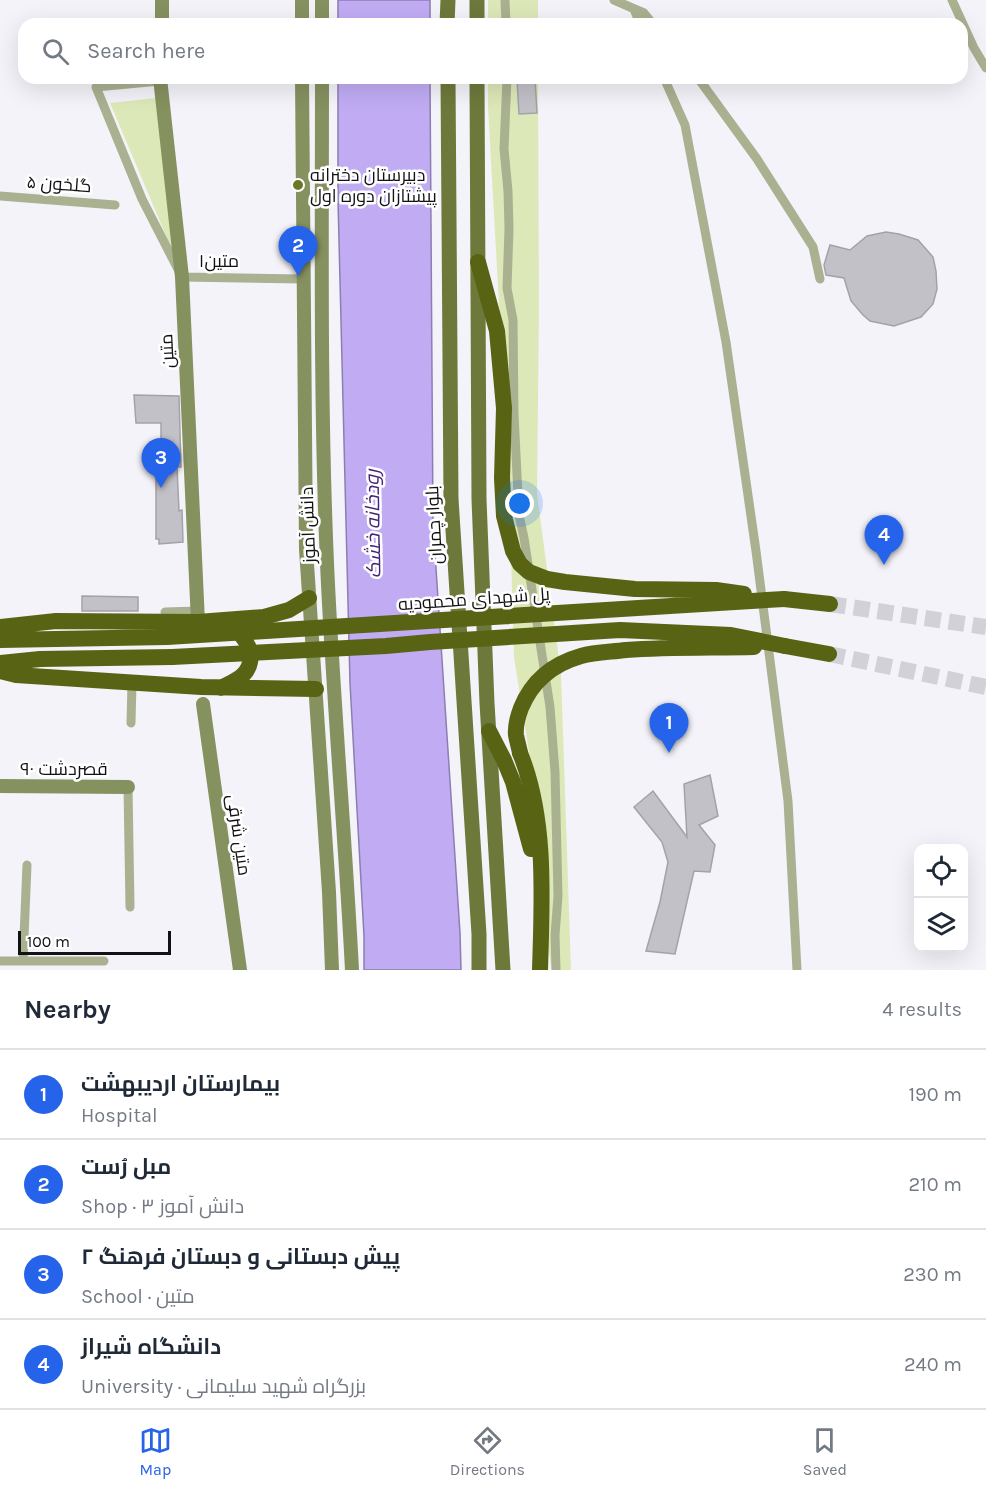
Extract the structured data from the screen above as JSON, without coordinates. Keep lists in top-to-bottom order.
{
  "streets": {
    "highway": ["پل شهدای محمودیه"],
    "main road": [
      "متین",
      "دانش آموز",
      "بلوار چمران",
      "۹۰ قصردشت",
      "متین شرقی"
    ],
    "street": ["۵ گلخون", "متین۱"]
  },
  "crossings": [
    ["متین۱", "متین"],
    ["متین۱", "دانش آموز"]
  ],
  "water": ["رودخانه خشک"],
  "places": ["دبیرستان دخترانه پیشتازان دوره اول"],
  "scale_bar": "100 m",
  "page": {
    "search": "Search here",
    "pins": [
      "2",
      "3",
      "4",
      "1"
    ],
    "scale": "100 m",
    "heading": ["Nearby", "4 results"],
    "list": [
      {
        "mark": "1",
        "name": "بیمارستان اردیبهشت",
        "note": "Hospital",
        "value": "190 m"
      },
      {
        "mark": "2",
        "name": "مبل رُست",
        "note": "Shop · ۳ دانش آموز",
        "value": "210 m"
      },
      {
        "mark": "3",
        "name": "پیش دبستانی و دبستان فرهنگ ۲",
        "note": "School · متین",
        "value": "230 m"
      },
      {
        "mark": "4",
        "name": "دانشگاه شیراز",
        "note": "University · بزرگراه شهید سلیمانی",
        "value": "240 m"
      }
    ],
    "nav": ["Map", "Directions", "Saved"]
  }
}
